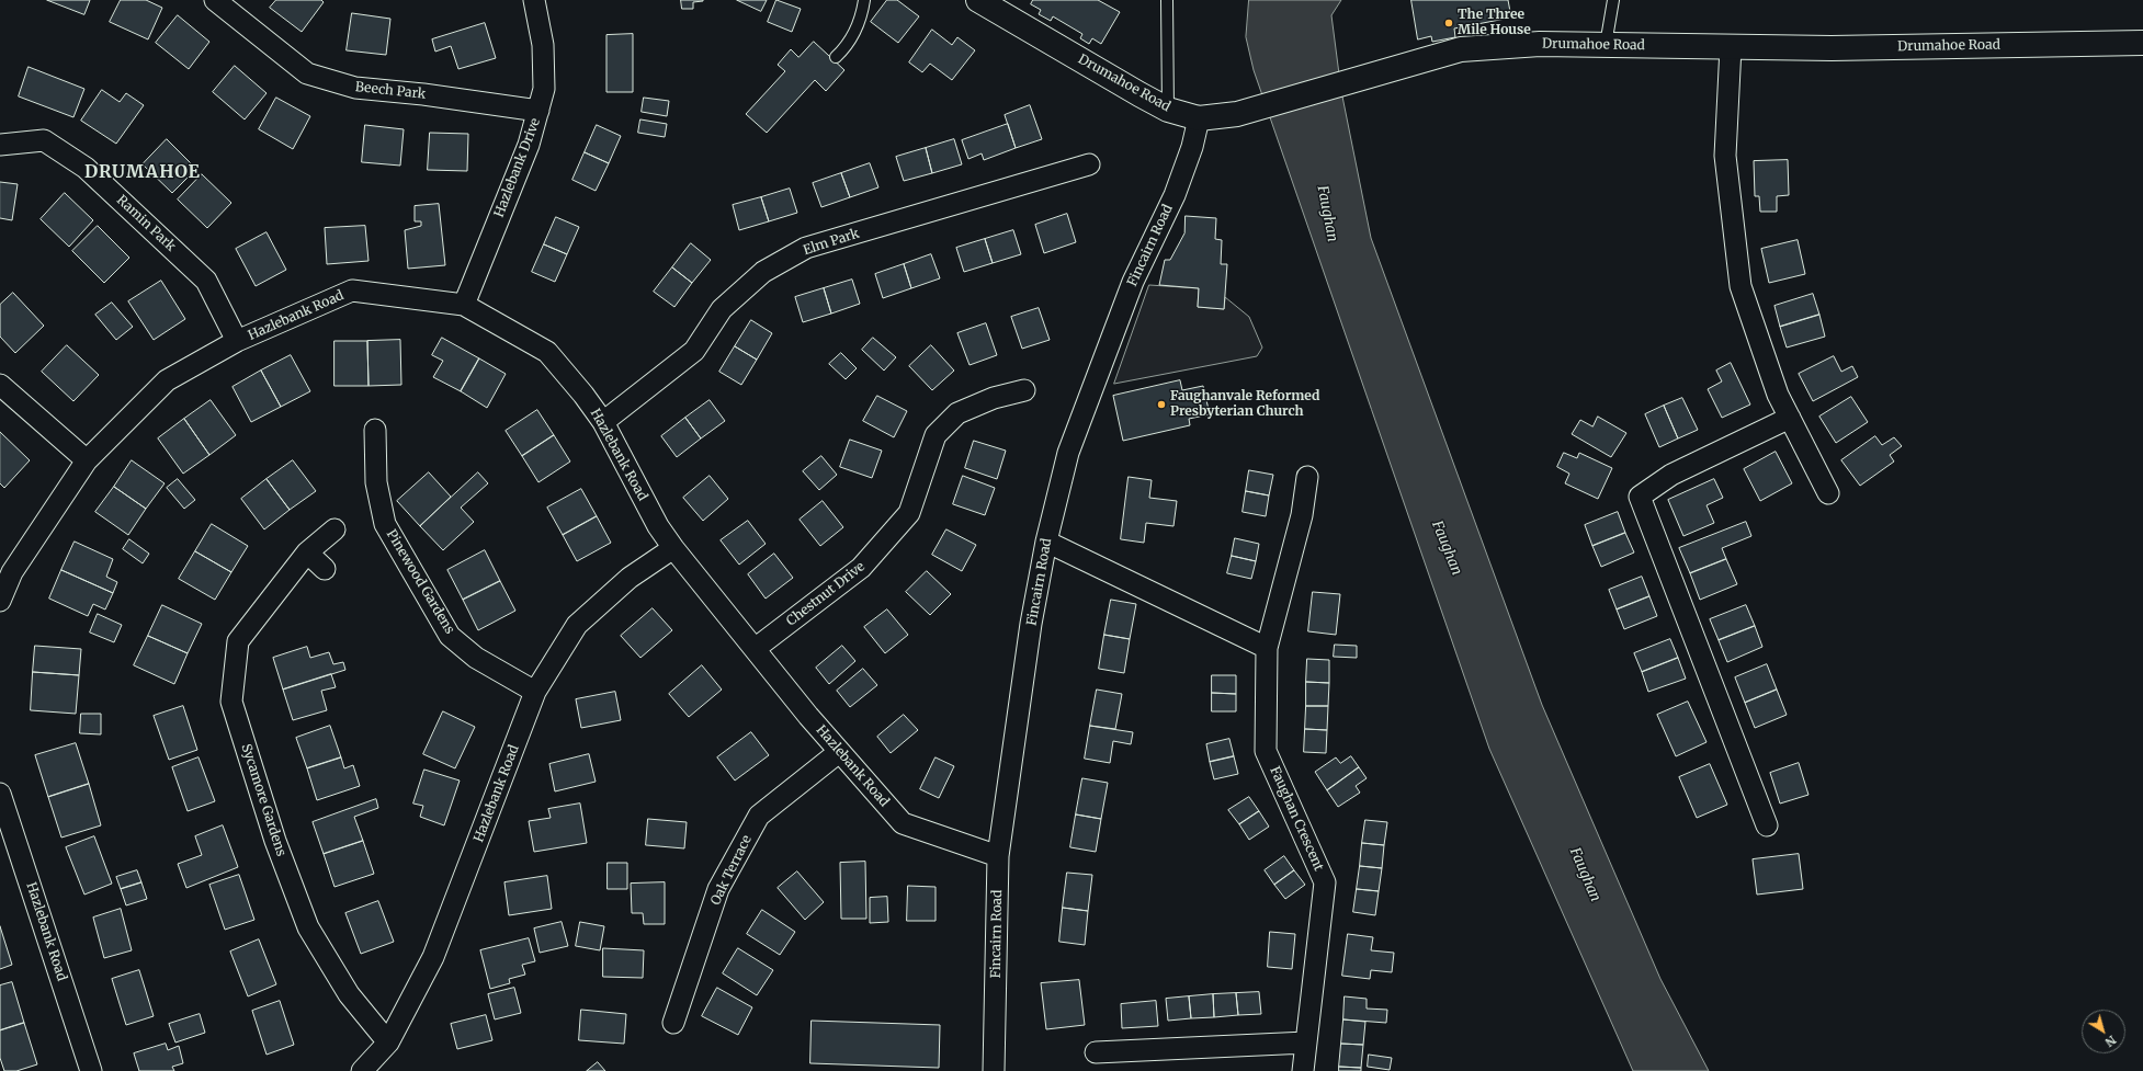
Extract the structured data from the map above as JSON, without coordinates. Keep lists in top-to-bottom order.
{
  "streets": {
    "street": [
      "Drumahoe Road",
      "Beech Park",
      "Hazlebank Drive",
      "Ramin Park",
      "Elm Park",
      "Fincairn Road",
      "Hazlebank Road",
      "Pinewood Gardens",
      "Chestnut Drive",
      "Sycamore Gardens",
      "Faughan Crescent",
      "Oak Terrace"
    ]
  },
  "crossings": [
    ["Drumahoe Road", "Fincairn Road"],
    ["Beech Park", "Hazlebank Drive"],
    ["Hazlebank Drive", "Hazlebank Road"],
    ["Ramin Park", "Hazlebank Road"],
    ["Elm Park", "Hazlebank Road"],
    ["Fincairn Road", "Hazlebank Road"],
    ["Hazlebank Road", "Pinewood Gardens"],
    ["Hazlebank Road", "Chestnut Drive"],
    ["Hazlebank Road", "Sycamore Gardens"],
    ["Hazlebank Road", "Oak Terrace"]
  ],
  "districts": ["DRUMAHOE"],
  "water": ["Faughan"],
  "places": ["The Three Mile House", "Faughanvale Reformed Presbyterian Church"],
  "north": "bottom right"
}
